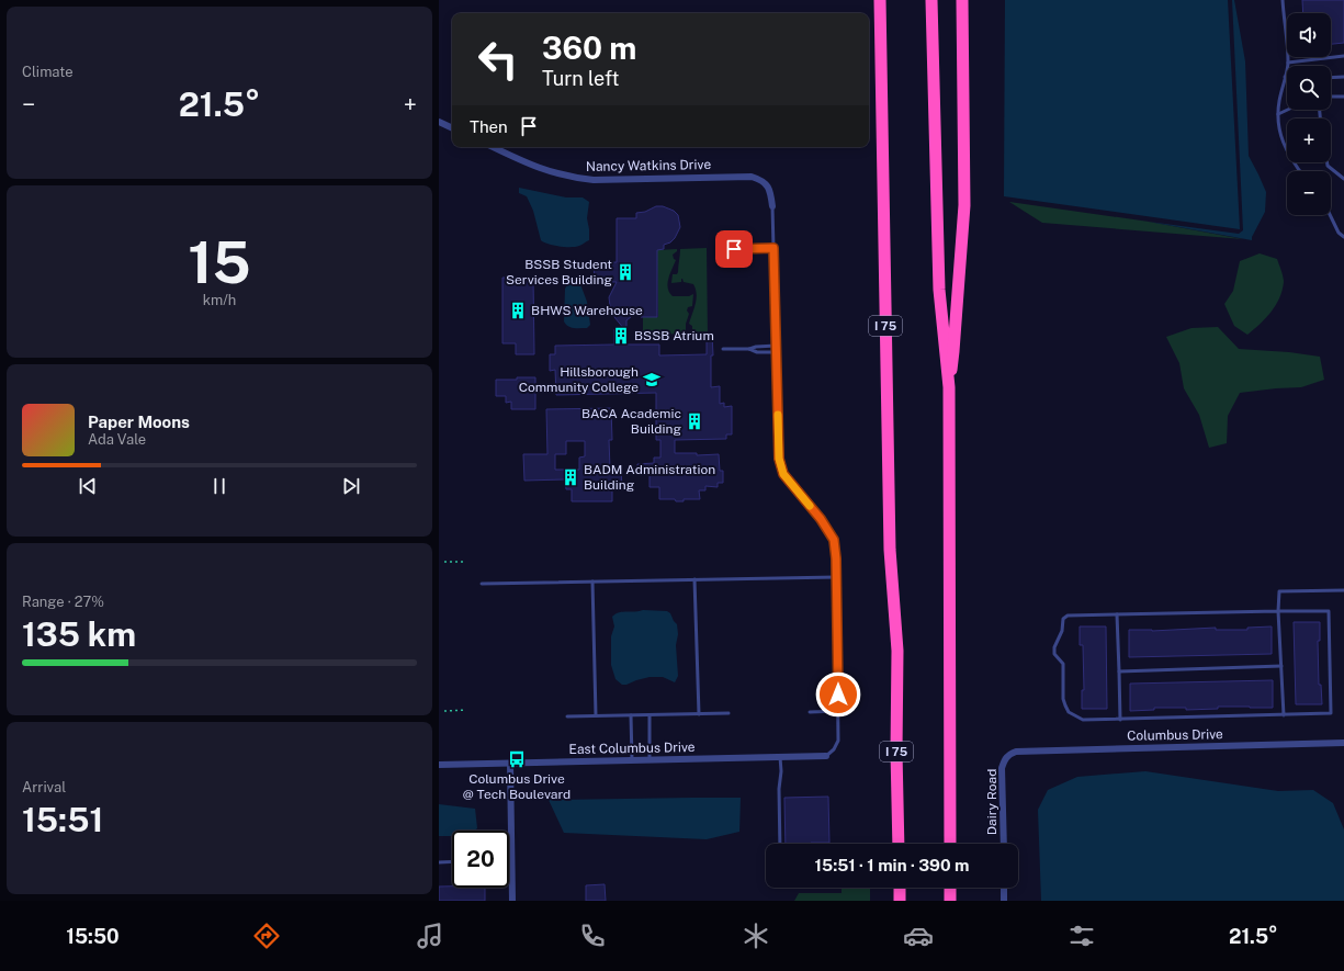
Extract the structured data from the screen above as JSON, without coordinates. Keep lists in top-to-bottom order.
{
  "streets": {
    "highway": ["I 75"],
    "street": [
      "Nancy Watkins Drive",
      "Columbus Drive",
      "East Columbus Drive",
      "Dairy Road"
    ]
  },
  "crossings": [
    ["Columbus Drive", "Dairy Road"]
  ],
  "places": {
    "building": [
      "BSSB Student Services Building",
      "BHWS Warehouse",
      "BSSB Atrium",
      "BACA Academic Building",
      "BADM Administration Building"
    ],
    "school or university": ["Hillsborough Community College"],
    "bus stop": ["Columbus Drive @ Tech Boulevard"]
  },
  "page": {
    "tile": [
      "Climate",
      ["15", "km/h"],
      ["Range · 27%", "135 km"],
      ["Arrival", "15:51"]
    ],
    "map_buttons": ["+", "−"],
    "turn": ["360 m", "Turn left"],
    "heat": ["−", "21.5°", "+"],
    "then": "Then",
    "song": ["Paper Moons", "Ada Vale"],
    "limit": "20",
    "trip": "15:51 · 1 min · 390 m",
    "tabs": ["15:50", "21.5°"]
  }
}
